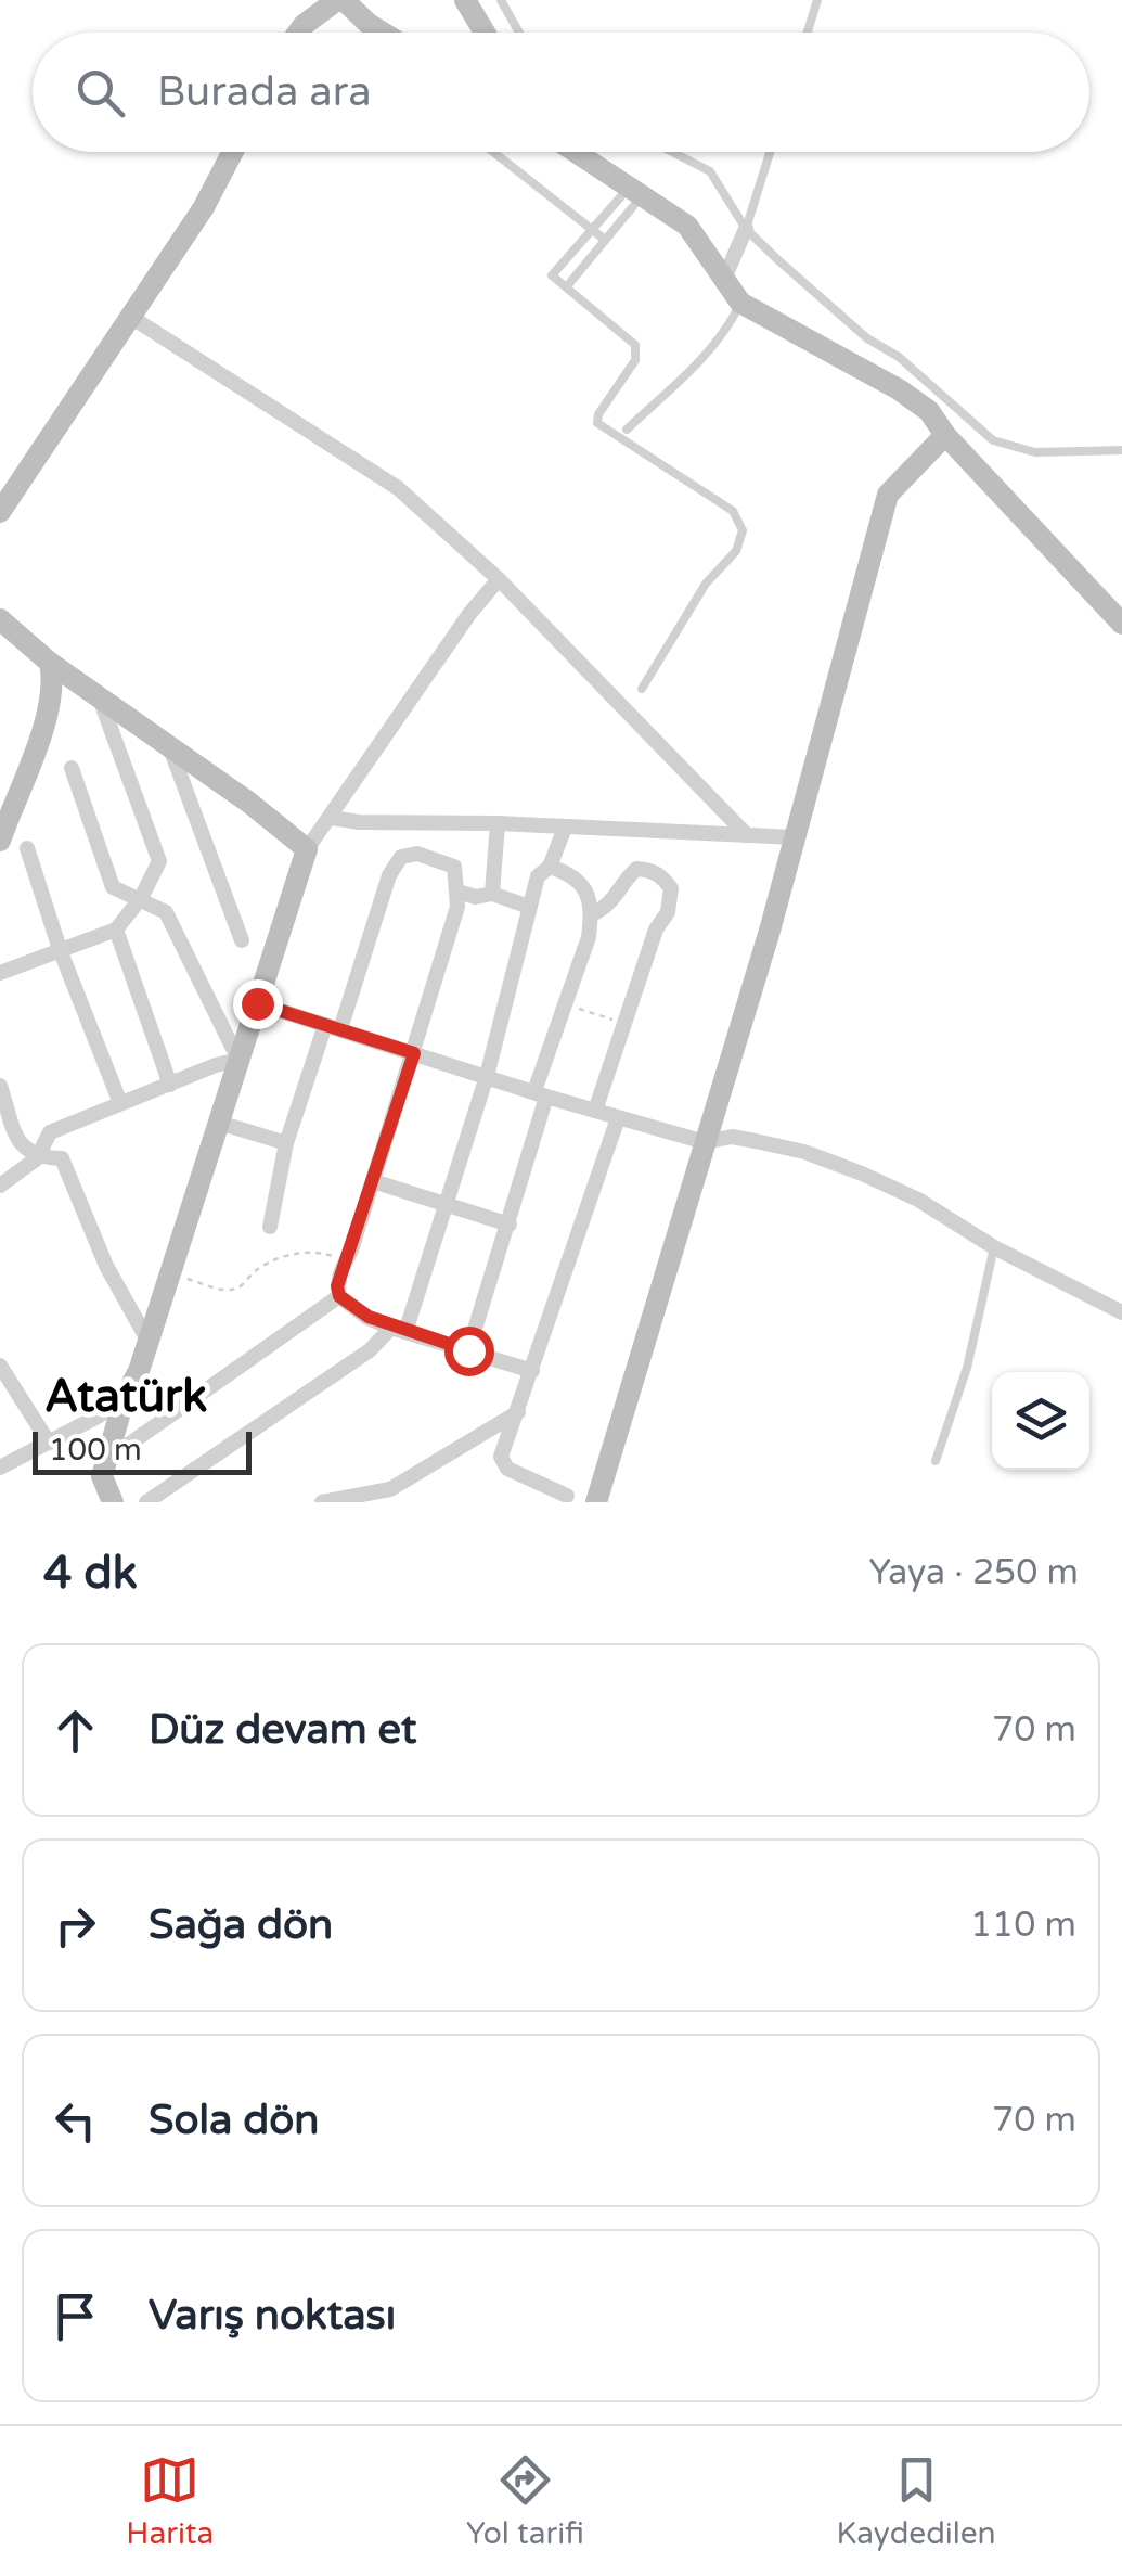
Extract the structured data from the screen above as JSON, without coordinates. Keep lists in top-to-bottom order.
{
  "districts": ["Atatürk"],
  "scale_bar": "100 m",
  "page": {
    "search": "Burada ara",
    "scale": "100 m",
    "heading": ["4 dk", "Yaya · 250 m"],
    "list": [
      ["Düz devam et", "70 m"],
      ["Sağa dön", "110 m"],
      ["Sola dön", "70 m"],
      "Varış noktası"
    ],
    "nav": ["Harita", "Yol tarifi", "Kaydedilen"]
  }
}
